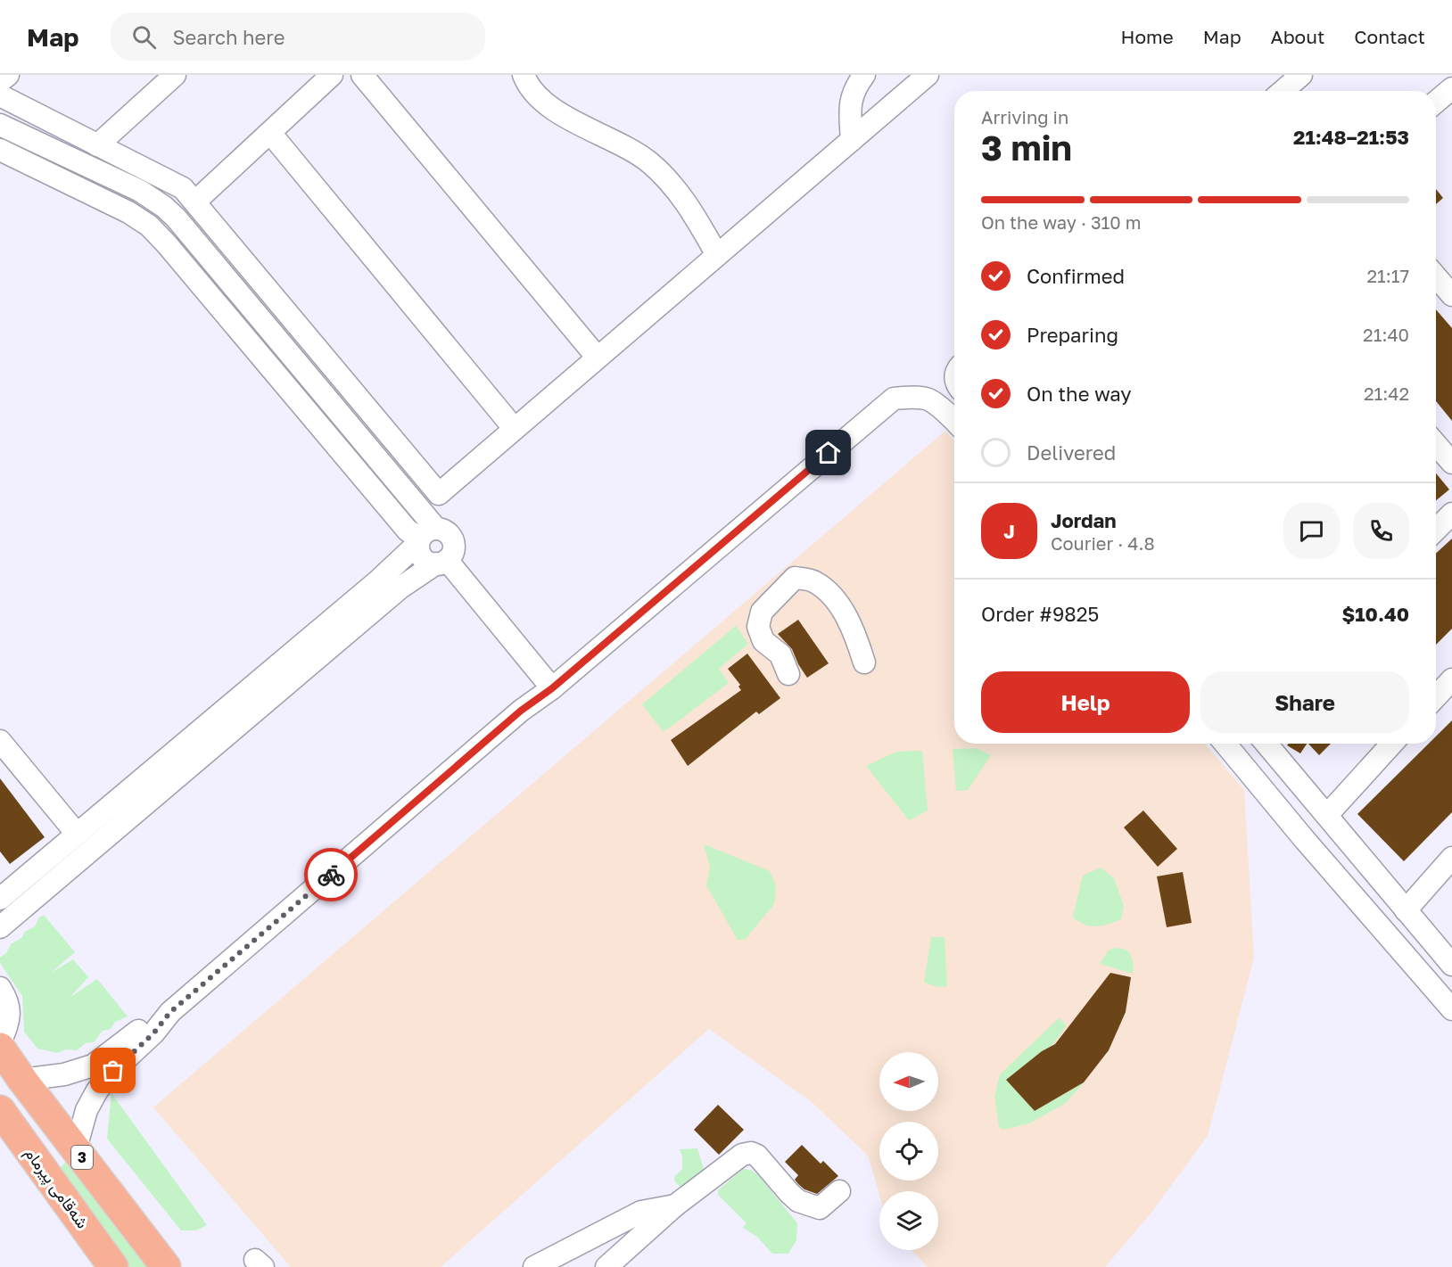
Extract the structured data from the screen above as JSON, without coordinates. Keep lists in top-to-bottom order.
{
  "streets": {
    "highway": ["3", "شەقامی پیرمام"]
  },
  "north": "left",
  "page": {
    "header": "Map",
    "search": "Search here",
    "nav": [
      "Home",
      "Map",
      "About",
      "Contact"
    ],
    "heading": ["3 min", "Arriving in", "21:48–21:53"],
    "panel": [
      "Jordan",
      "Courier · 4.8",
      "Order #9825",
      "$10.40"
    ],
    "bar": "On the way · 310 m",
    "list": [
      ["Confirmed", "21:17"],
      ["Preparing", "21:40"],
      ["On the way", "21:42"],
      "Delivered"
    ],
    "round": "J",
    "buttons": ["Help", "Share"]
  }
}
